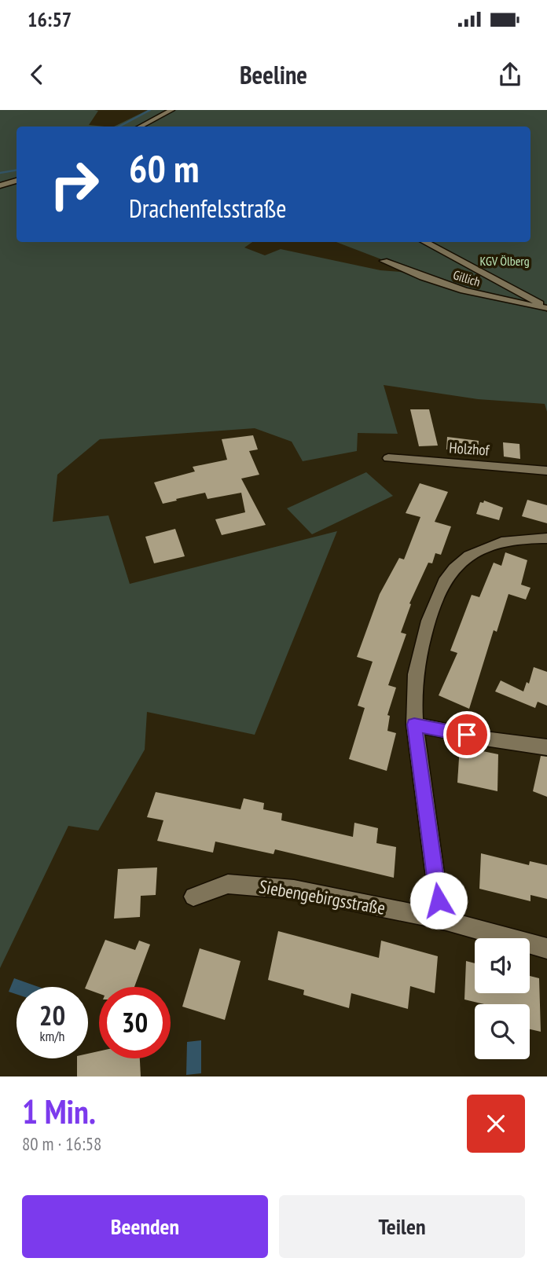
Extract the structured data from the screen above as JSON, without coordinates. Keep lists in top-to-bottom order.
{
  "streets": {
    "street": ["Gillich", "Holzhof", "Siebengebirgsstraße"]
  },
  "parks": ["KGV Ölberg"],
  "page": {
    "status": "16:57",
    "header": "Beeline",
    "turn": ["60 m", "Drachenfelsstraße"],
    "speed": "20 km/h",
    "limit": "30",
    "heading": ["1 Min.", "80 m · 16:58"],
    "buttons": ["Beenden", "Teilen"]
  }
}
